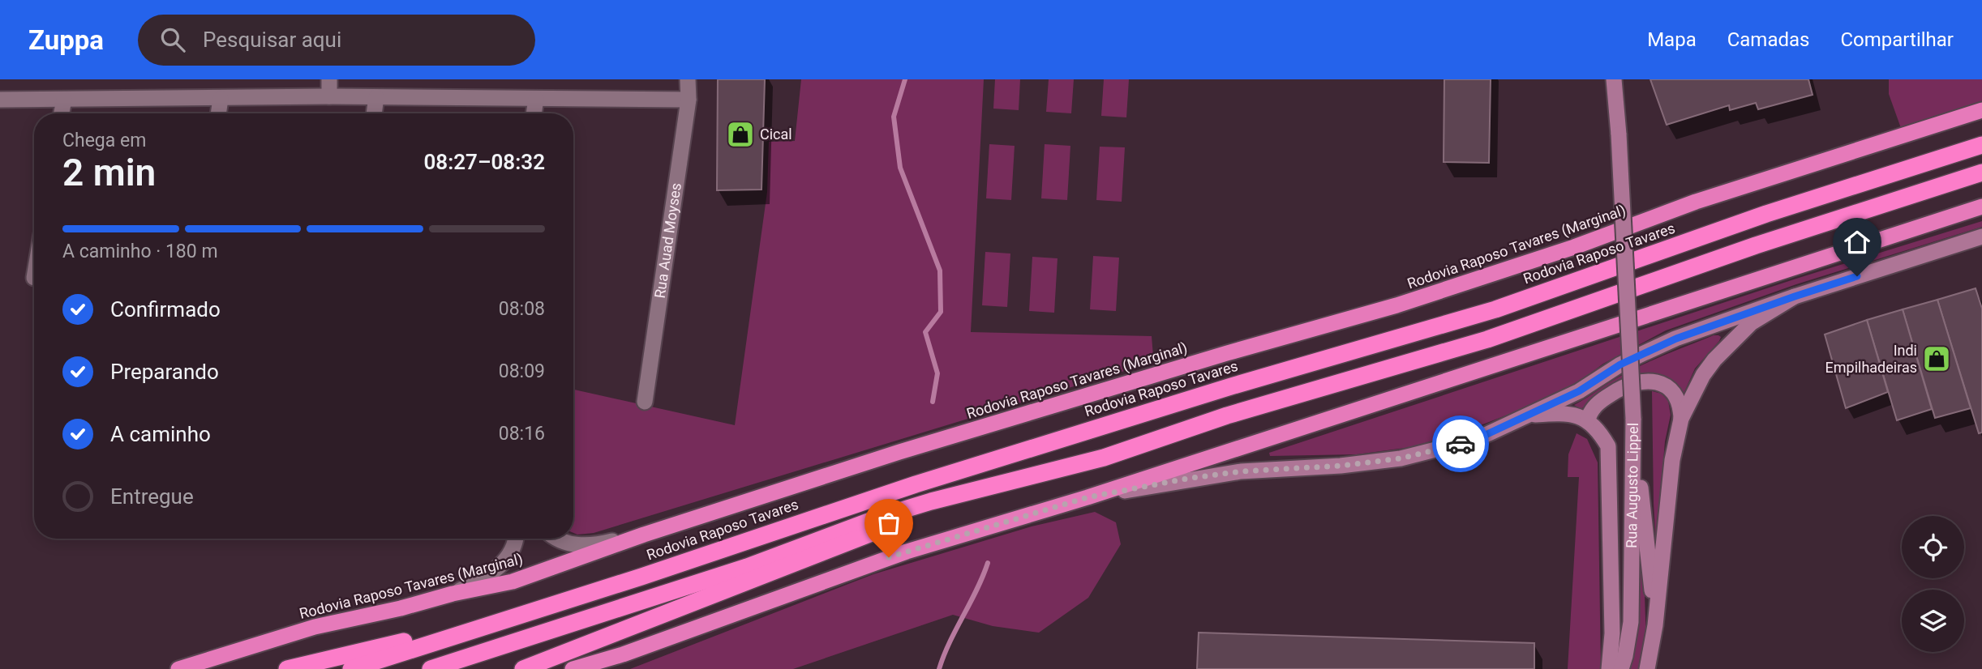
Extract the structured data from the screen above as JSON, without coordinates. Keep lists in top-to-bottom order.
{
  "streets": {
    "highway": ["Rodovia Raposo Tavares (Marginal)", "Rodovia Raposo Tavares"],
    "main road": ["Rua Augusto Lippel"],
    "street": ["Rua Auad Moyses"]
  },
  "places": {
    "shop": ["Cical", "Indi Empilhadeiras"]
  },
  "page": {
    "header": "Zuppa",
    "search": "Pesquisar aqui",
    "nav": ["Mapa", "Camadas", "Compartilhar"],
    "heading": ["2 min", "Chega em", "08:27–08:32"],
    "bar": "A caminho · 180 m",
    "list": [
      ["Confirmado", "08:08"],
      ["Preparando", "08:09"],
      ["A caminho", "08:16"],
      "Entregue"
    ]
  }
}
